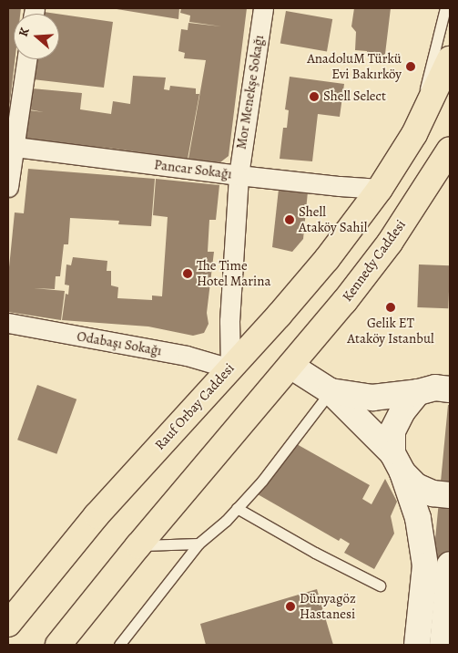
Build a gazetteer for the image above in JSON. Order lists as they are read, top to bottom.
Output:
{
  "streets": {
    "highway": ["Kennedy Caddesi", "Rauf Orbay Caddesi"],
    "street": ["Mor Menekşe Sokağı", "Pancar Sokağı", "Odabaşı Sokağı"]
  },
  "crossings": [
    ["Mor Menekşe Sokağı", "Pancar Sokağı"],
    ["Mor Menekşe Sokağı", "Odabaşı Sokağı"],
    ["Mor Menekşe Sokağı", "Rauf Orbay Caddesi"],
    ["Pancar Sokağı", "Rauf Orbay Caddesi"],
    ["Odabaşı Sokağı", "Rauf Orbay Caddesi"]
  ],
  "places": [
    "AnadoluM Türkü Evi Bakırköy",
    "Shell Select",
    "Shell Ataköy Sahil",
    "The Time Hotel Marina",
    "Gelik ET Ataköy Istanbul",
    "Dünyagöz Hastanesi"
  ],
  "north": "left"
}
